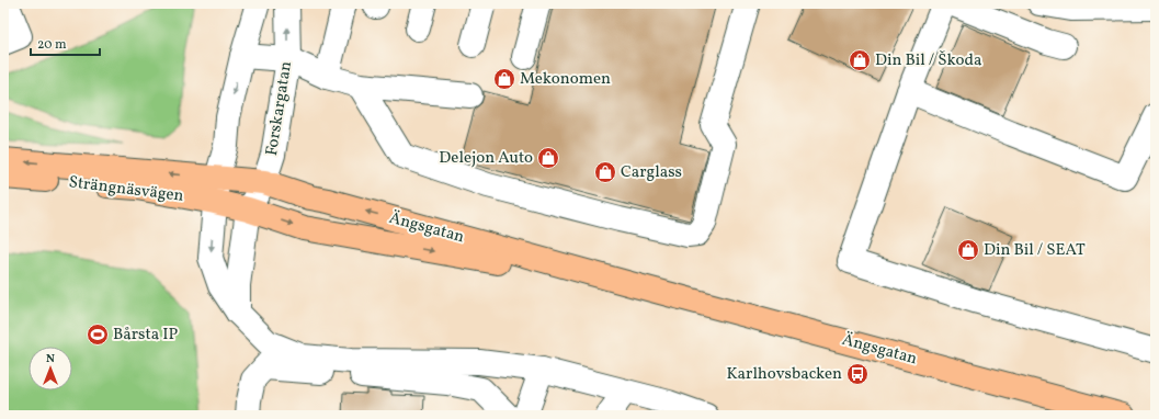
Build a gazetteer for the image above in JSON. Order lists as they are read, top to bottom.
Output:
{
  "streets": {
    "main road": ["Strängnäsvägen", "Ängsgatan"],
    "street": ["Forskargatan"]
  },
  "crossings": [
    ["Forskargatan", "Strängnäsvägen"],
    ["Forskargatan", "Ängsgatan"],
    ["Strängnäsvägen", "Ängsgatan"]
  ],
  "places": {
    "shop": [
      "Din Bil / Škoda",
      "Mekonomen",
      "Delejon Auto",
      "Carglass",
      "Din Bil / SEAT"
    ],
    "sports": ["Bårsta IP"],
    "bus stop": ["Karlhovsbacken"]
  },
  "scale_bar": "20 m",
  "north": "top"
}
